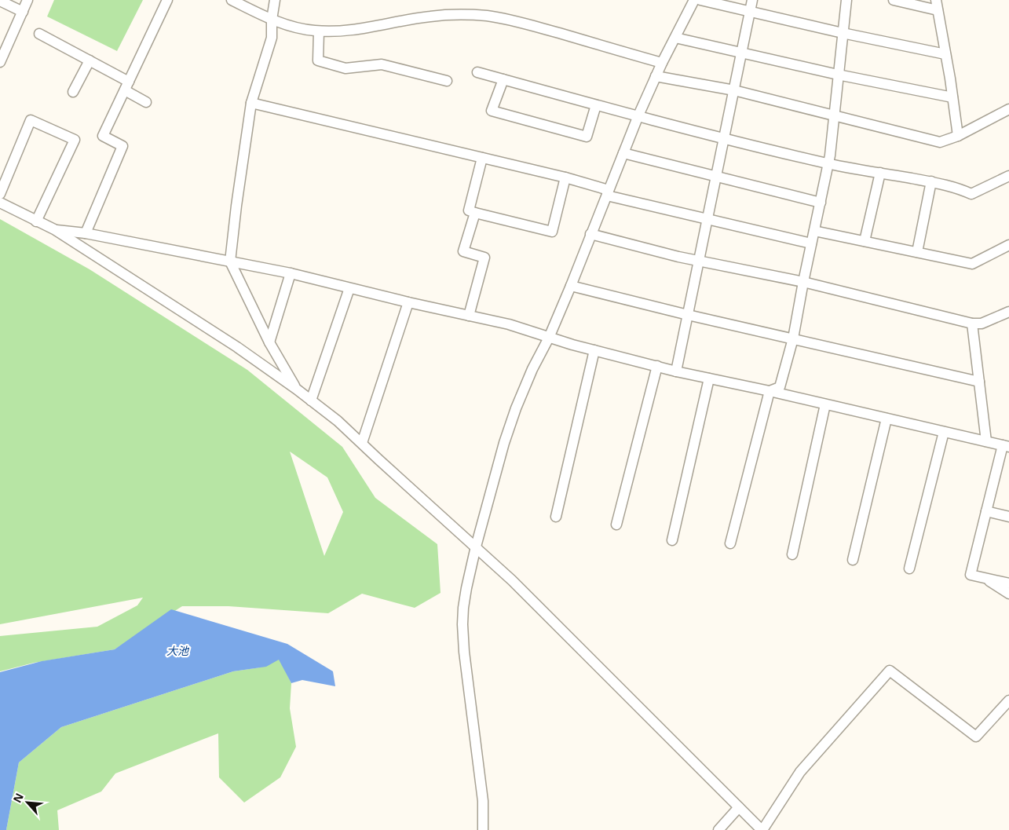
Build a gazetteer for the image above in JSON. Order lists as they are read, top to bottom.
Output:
{
  "water": ["大池"],
  "north": "top left"
}
